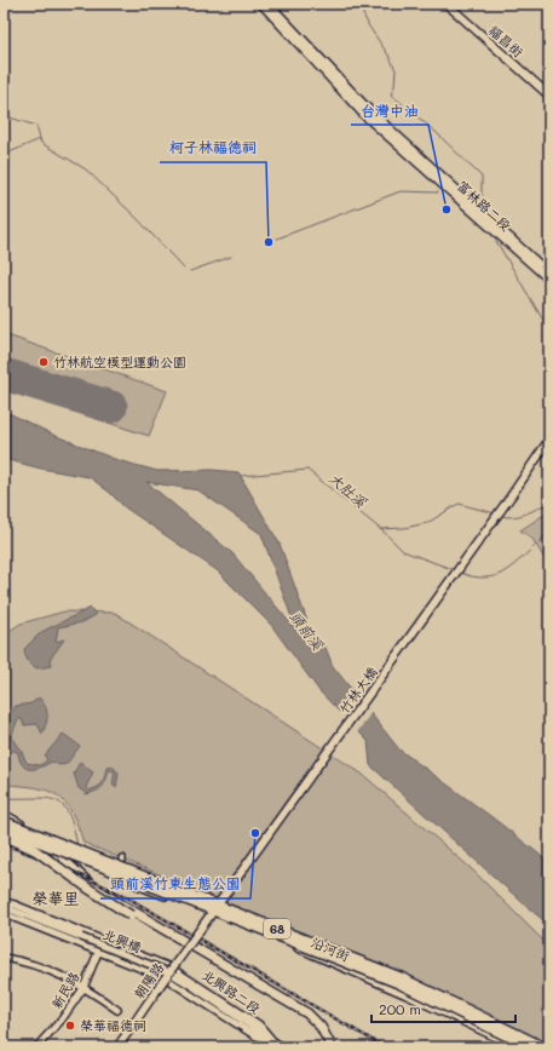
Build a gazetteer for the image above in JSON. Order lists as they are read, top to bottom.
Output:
{
  "streets": {
    "highway": ["68"],
    "main road": [
      "福昌街",
      "富林路二段",
      "竹林大橋",
      "朝陽路"
    ],
    "street": [
      "北興橋",
      "沿河街",
      "新民路",
      "北興路二段"
    ]
  },
  "crossings": [
    ["竹林大橋", "朝陽路"],
    ["北興橋", "朝陽路"],
    ["北興橋", "北興路二段"],
    ["朝陽路", "北興路二段"]
  ],
  "districts": ["榮華里"],
  "water": ["大肚溪", "頭前溪"],
  "places": [
    "台灣中油",
    "柯子林福德祠",
    "竹林航空模型運動公園",
    "頭前溪竹東生態公園",
    "榮華福德祠"
  ],
  "scale_bar": "200 m"
}
